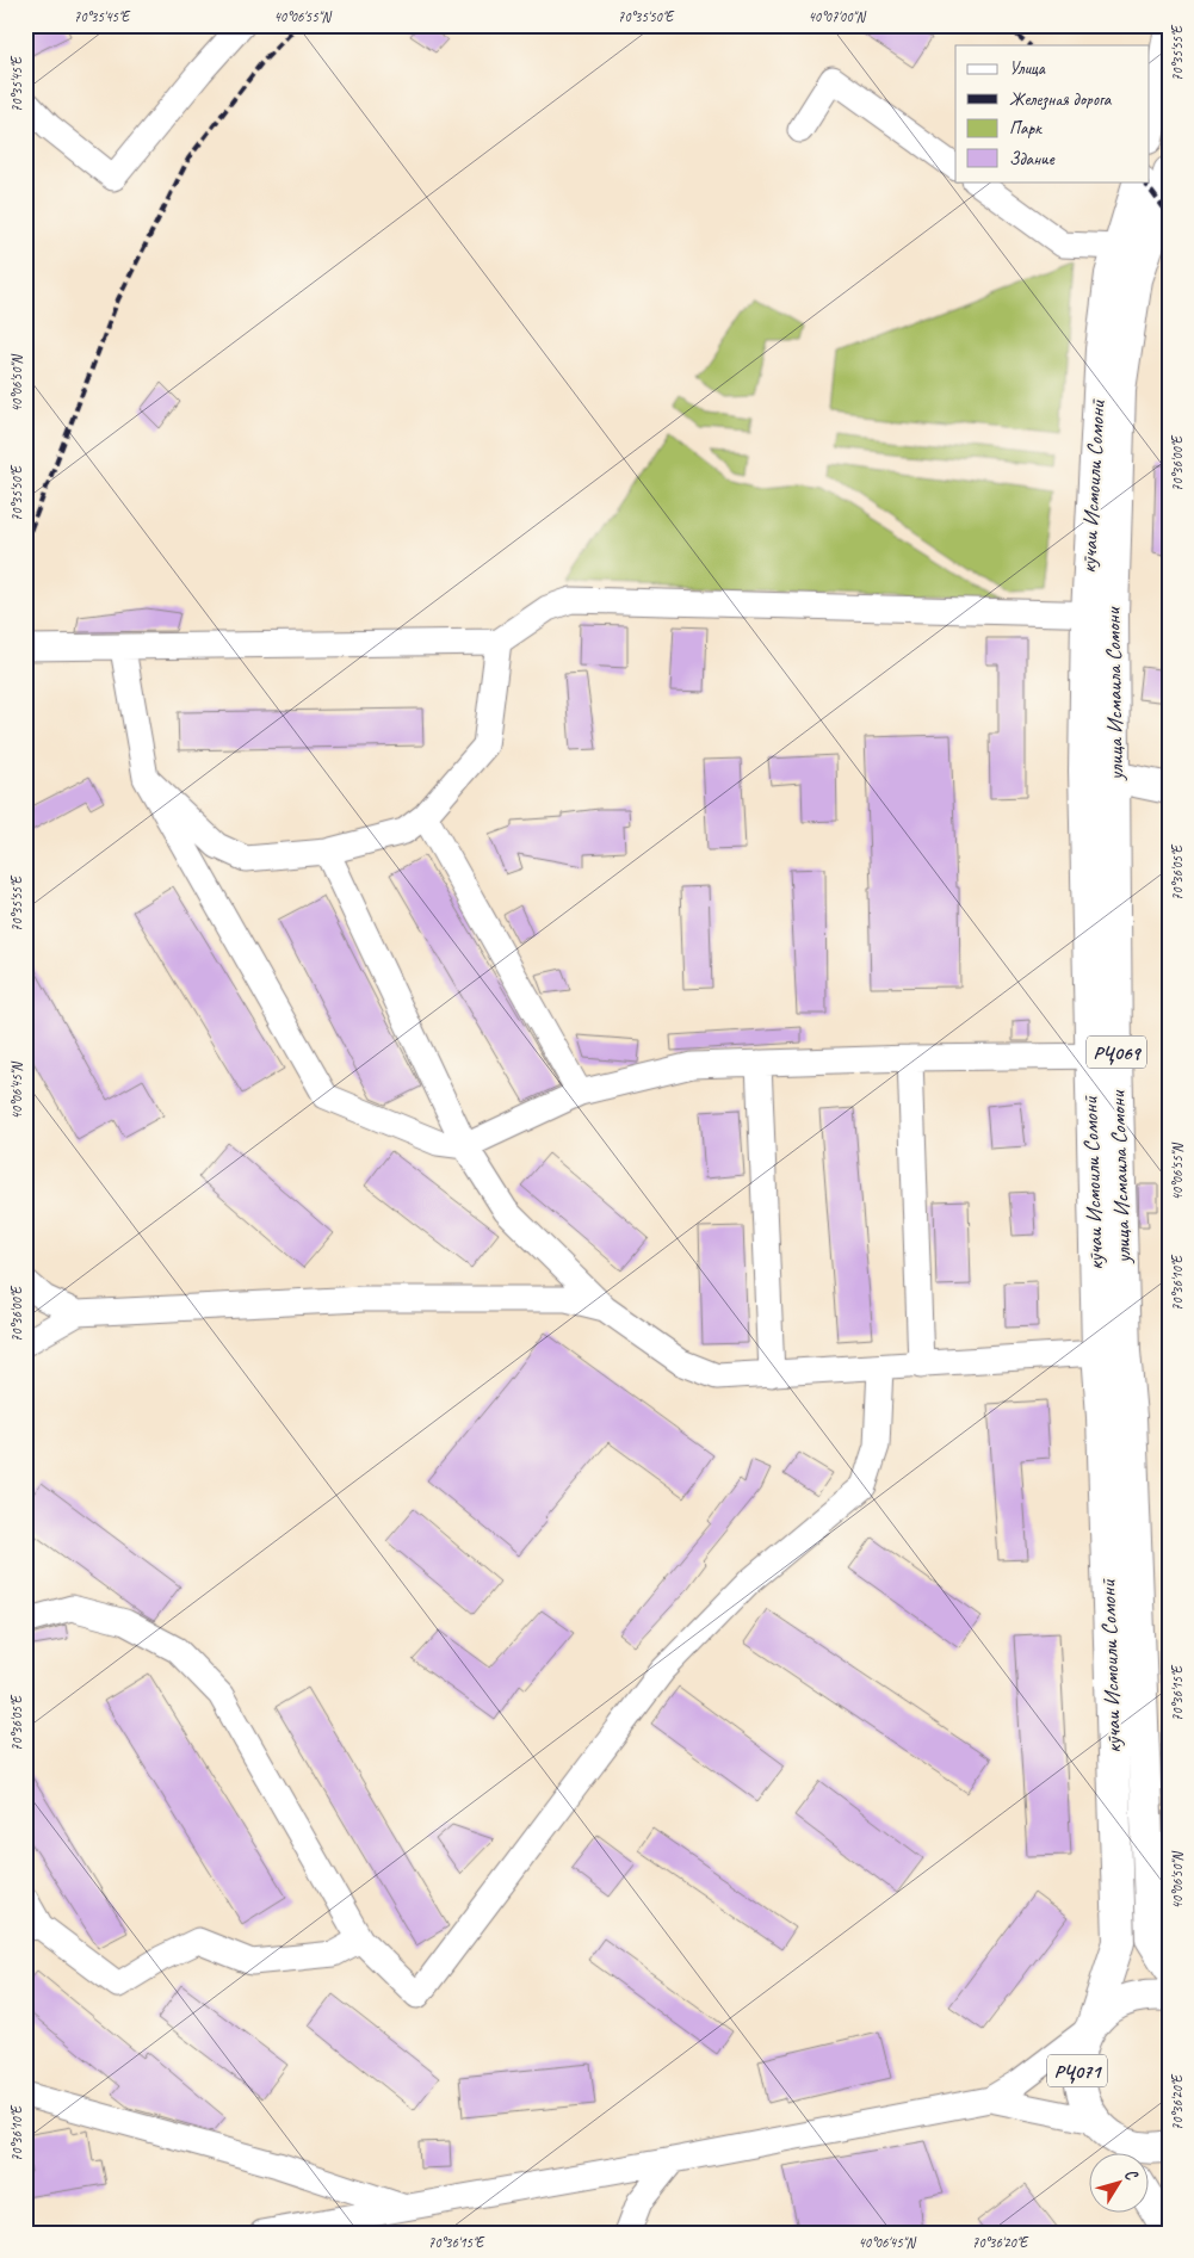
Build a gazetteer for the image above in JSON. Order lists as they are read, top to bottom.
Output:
{
  "streets": {
    "main road": [
      "кӯчаи Исмоили Сомонӣ",
      "улица Исмаила Сомони",
      "РҶ069",
      "РҶ071"
    ]
  },
  "crossings": [
    ["кӯчаи Исмоили Сомонӣ", "улица Исмаила Сомони"],
    ["кӯчаи Исмоили Сомонӣ", "РҶ069"],
    ["кӯчаи Исмоили Сомонӣ", "РҶ071"]
  ],
  "legend": [
    "Улица",
    "Железная дорога",
    "Парк",
    "Здание"
  ],
  "north": "top right",
  "coordinates": [
    "70°35'45\"E",
    "40°06'55\"N",
    "70°35'50\"E",
    "40°07'00\"N",
    "70°35'55\"E",
    "40°06'50\"N",
    "70°36'00\"E",
    "70°36'05\"E",
    "40°06'45\"N",
    "70°36'10\"E",
    "70°36'15\"E",
    "70°36'20\"E"
  ]
}
